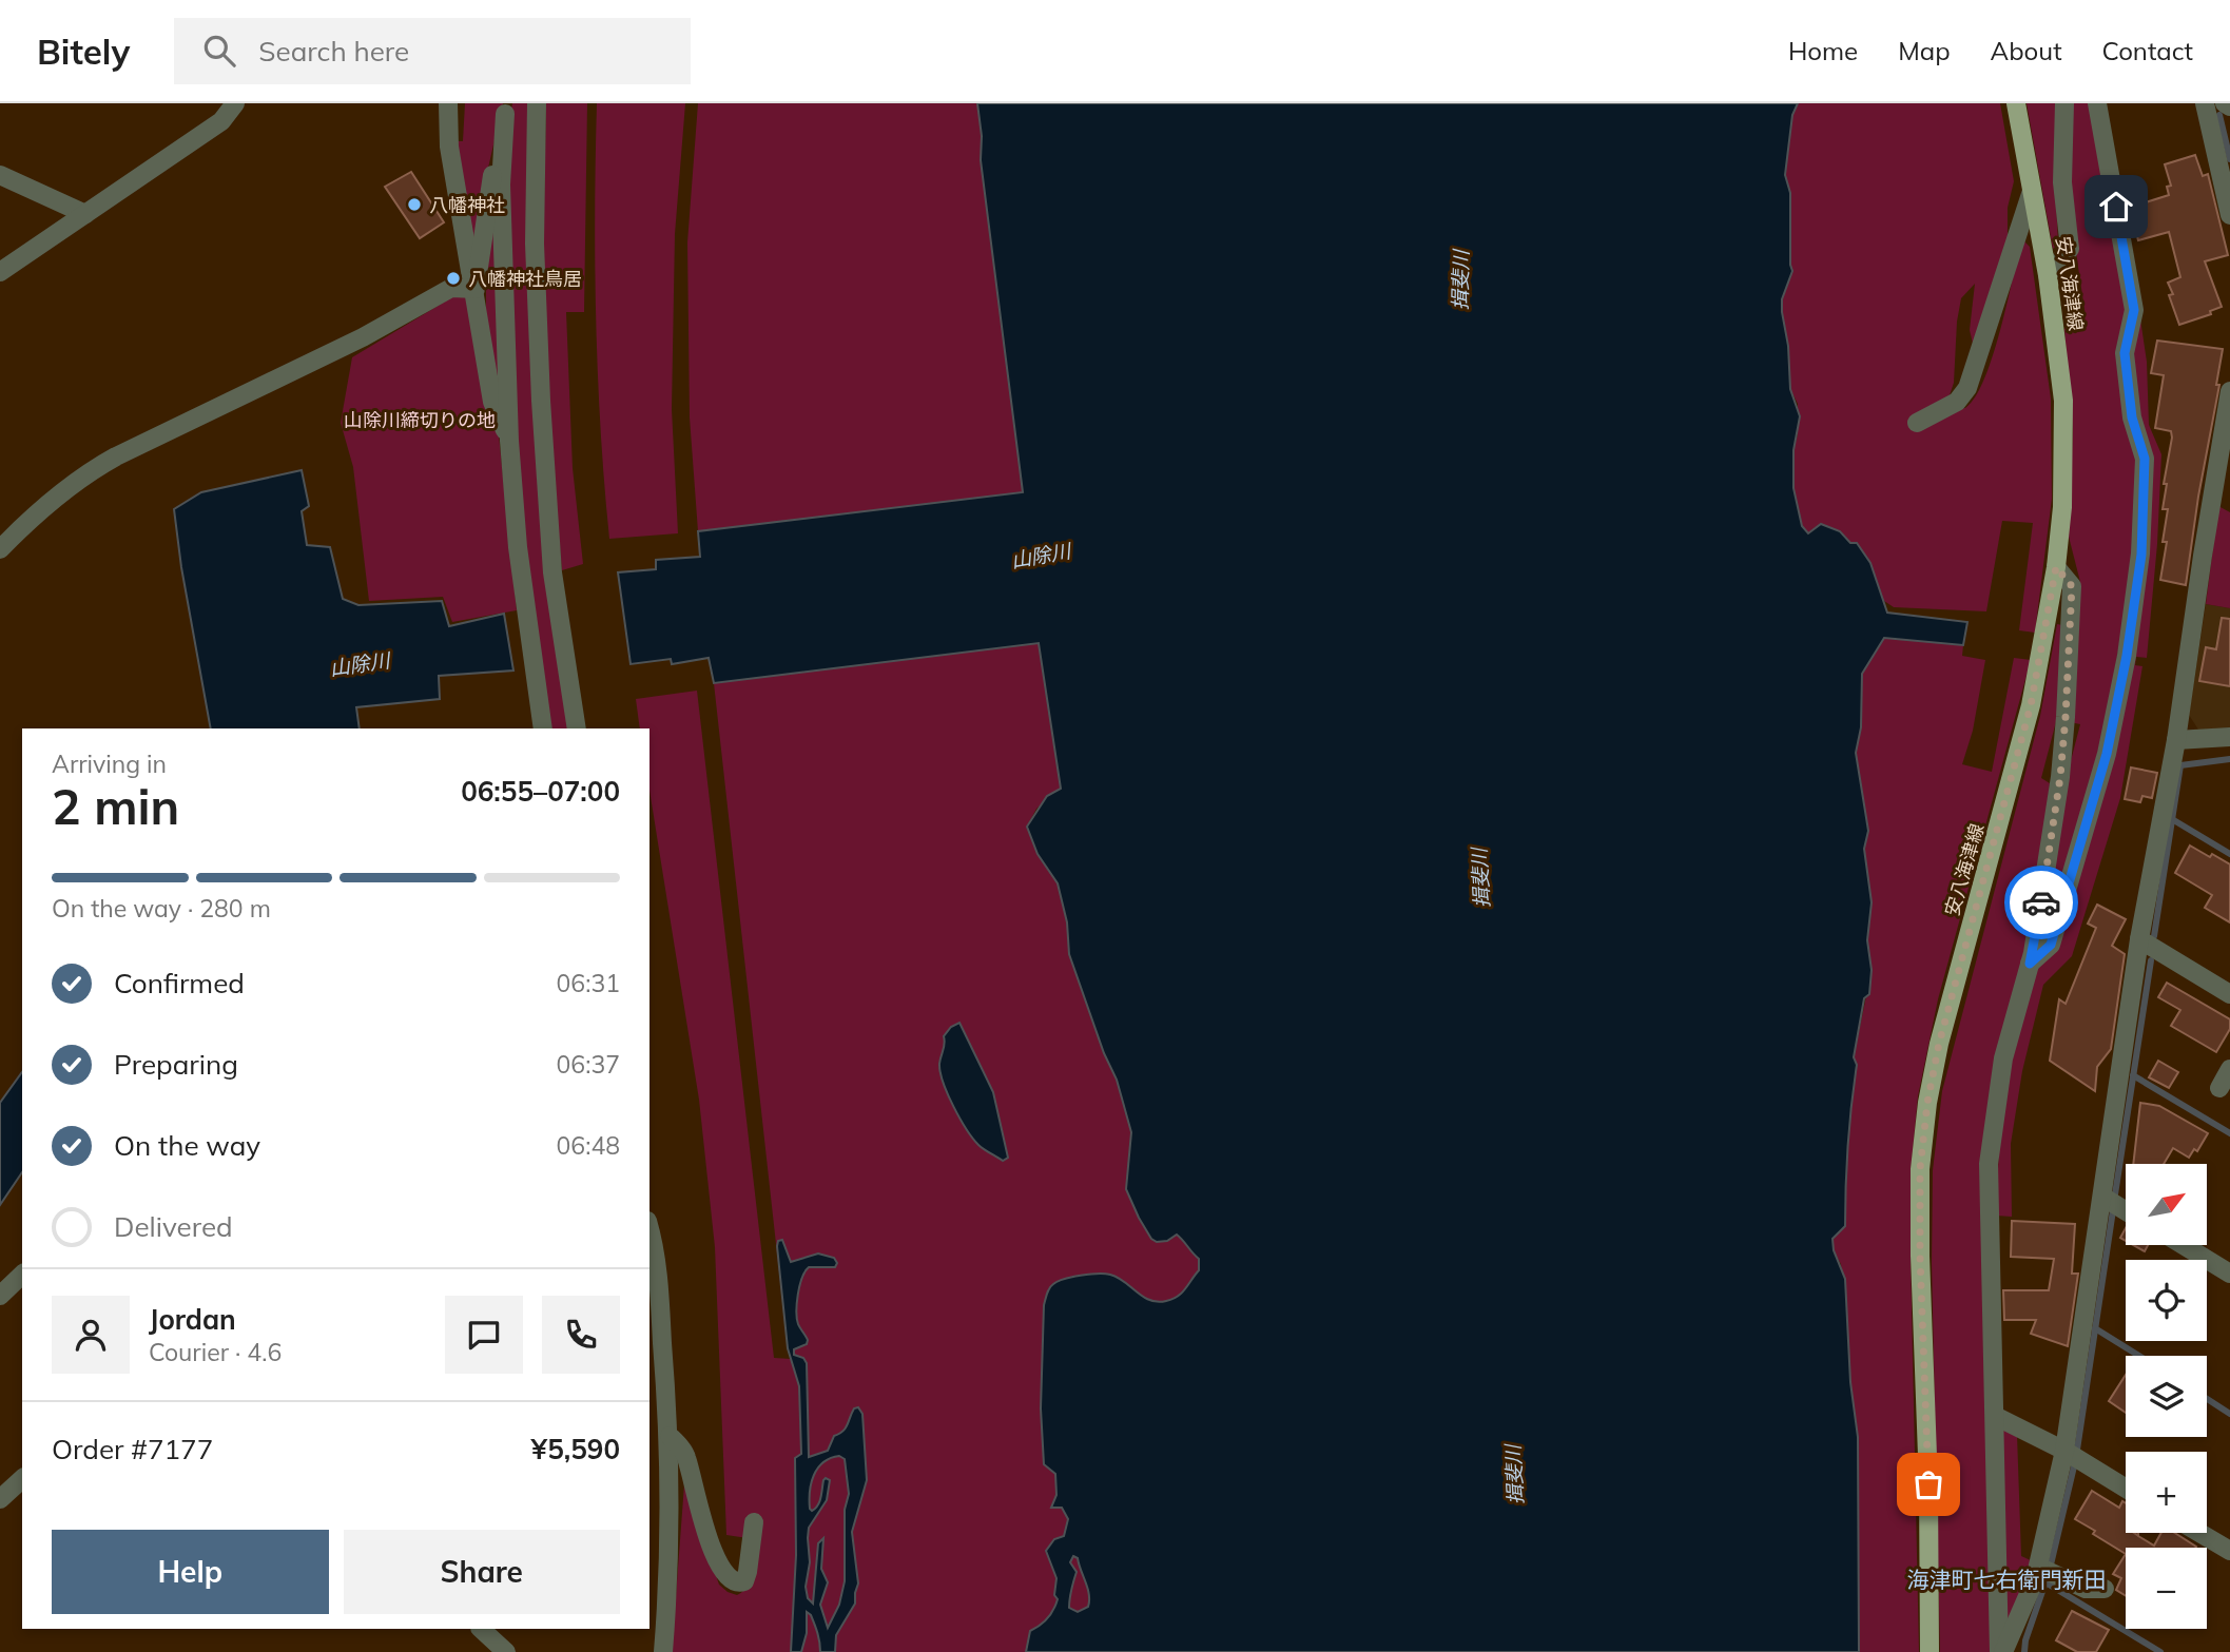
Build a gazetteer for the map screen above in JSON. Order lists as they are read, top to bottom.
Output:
{
  "streets": {
    "main road": ["安八海津線"]
  },
  "districts": ["海津町七右衛門新田"],
  "water": ["揖斐川", "山除川"],
  "parks": ["山除川締切りの地"],
  "places": ["八幡神社", "八幡神社鳥居"],
  "north": "top right",
  "page": {
    "header": "Bitely",
    "search": "Search here",
    "nav": [
      "Home",
      "Map",
      "About",
      "Contact"
    ],
    "heading": ["2 min", "Arriving in", "06:55–07:00"],
    "panel": [
      "Jordan",
      "Courier · 4.6",
      "Order #7177",
      "¥5,590"
    ],
    "bar": "On the way · 280 m",
    "list": [
      ["Confirmed", "06:31"],
      ["Preparing", "06:37"],
      ["On the way", "06:48"],
      "Delivered"
    ],
    "map_buttons": ["+", "−"],
    "buttons": ["Help", "Share"]
  }
}
